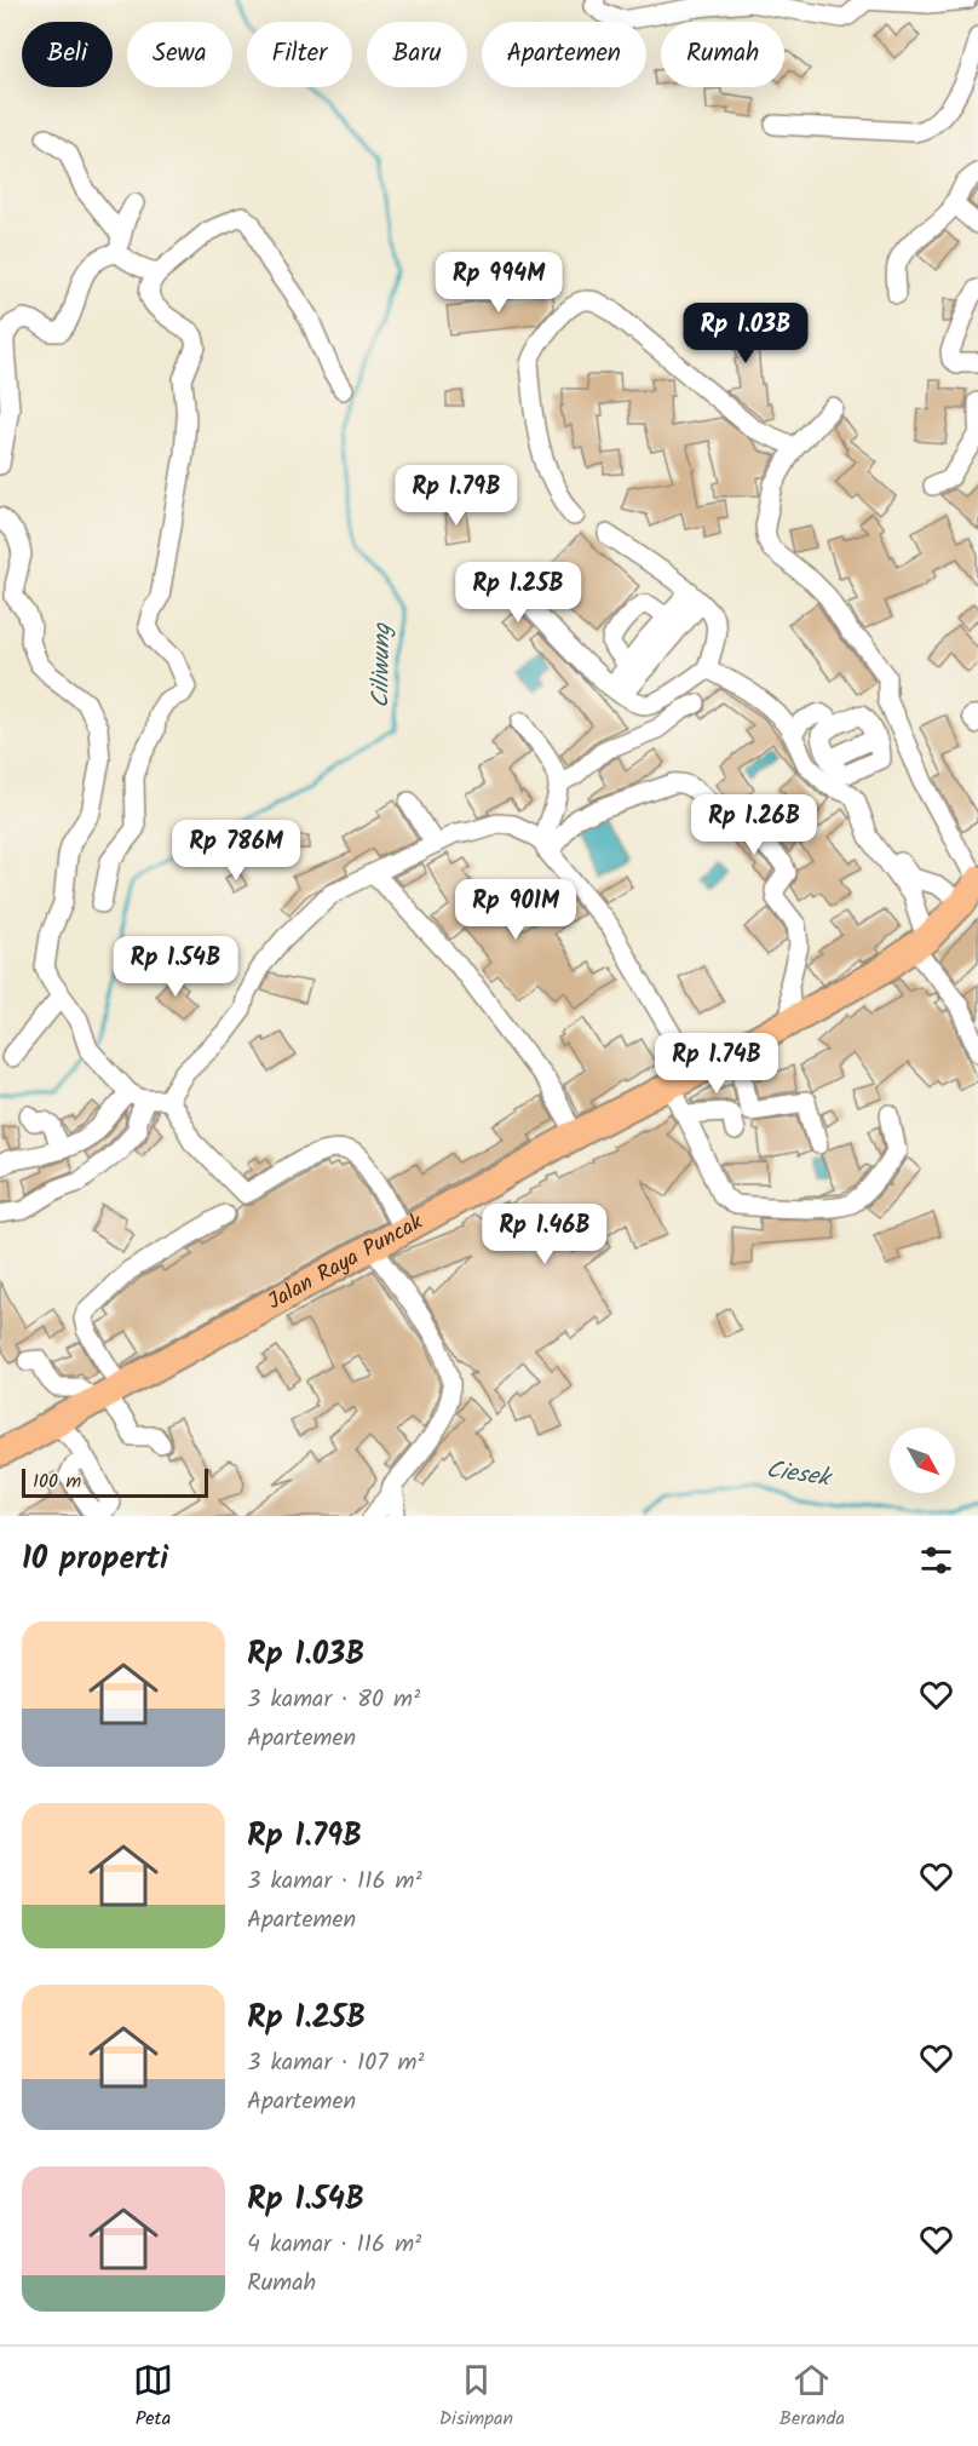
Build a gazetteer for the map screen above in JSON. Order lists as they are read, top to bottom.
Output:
{
  "streets": {
    "highway": ["Jalan Raya Puncak"]
  },
  "water": ["Ciliwung", "Ciesek"],
  "scale_bar": "100 m",
  "north": "bottom right",
  "page": {
    "chip": [
      "Beli",
      "Sewa",
      "Filter",
      "Baru",
      "Apartemen",
      "Rumah"
    ],
    "price": [
      "Rp 994M",
      "Rp 1.03B",
      "Rp 1.79B",
      "Rp 1.25B",
      "Rp 1.26B",
      "Rp 786M",
      "Rp 901M",
      "Rp 1.54B",
      "Rp 1.74B",
      "Rp 1.46B"
    ],
    "scale": "100 m",
    "heading": "10 properti",
    "list": [
      {
        "name": "Rp 1.03B",
        "note": "3 kamar · 80 m² · Apartemen"
      },
      {
        "name": "Rp 1.79B",
        "note": "3 kamar · 116 m² · Apartemen"
      },
      {
        "name": "Rp 1.25B",
        "note": "3 kamar · 107 m² · Apartemen"
      },
      {
        "name": "Rp 1.54B",
        "note": "4 kamar · 116 m² · Rumah"
      }
    ],
    "tabs": ["Peta", "Disimpan", "Beranda"]
  }
}
